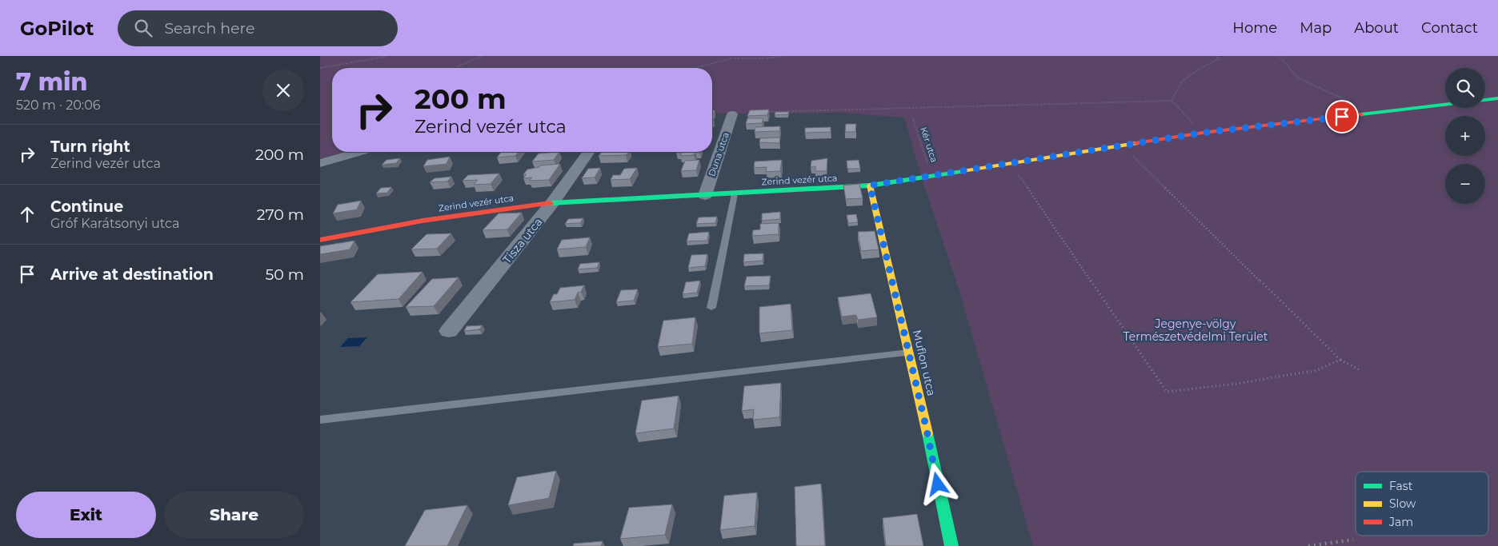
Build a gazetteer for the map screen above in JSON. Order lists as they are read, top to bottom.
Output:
{
  "streets": {
    "street": [
      "Duna utca",
      "Zerind vezér utca",
      "Tisza utca",
      "Muflon utca"
    ],
    "path": ["Kér utca"]
  },
  "crossings": [
    ["Kér utca", "Zerind vezér utca"],
    ["Duna utca", "Zerind vezér utca"],
    ["Zerind vezér utca", "Tisza utca"],
    ["Zerind vezér utca", "Muflon utca"]
  ],
  "parks": ["Jegenye-völgy Természetvédelmi Terület"],
  "legend": ["Fast", "Slow", "Jam"],
  "page": {
    "header": "GoPilot",
    "search": "Search here",
    "nav": [
      "Home",
      "Map",
      "About",
      "Contact"
    ],
    "heading": ["7 min", "520 m · 20:06"],
    "map_buttons": ["+", "−"],
    "turn": ["200 m", "Zerind vezér utca"],
    "list": [
      {
        "name": "Turn right",
        "note": "Zerind vezér utca",
        "value": "200 m"
      },
      {
        "name": "Continue",
        "note": "Gróf Karátsonyi utca",
        "value": "270 m"
      },
      {
        "name": "Arrive at destination",
        "value": "50 m"
      }
    ],
    "buttons": ["Exit", "Share"]
  }
}
